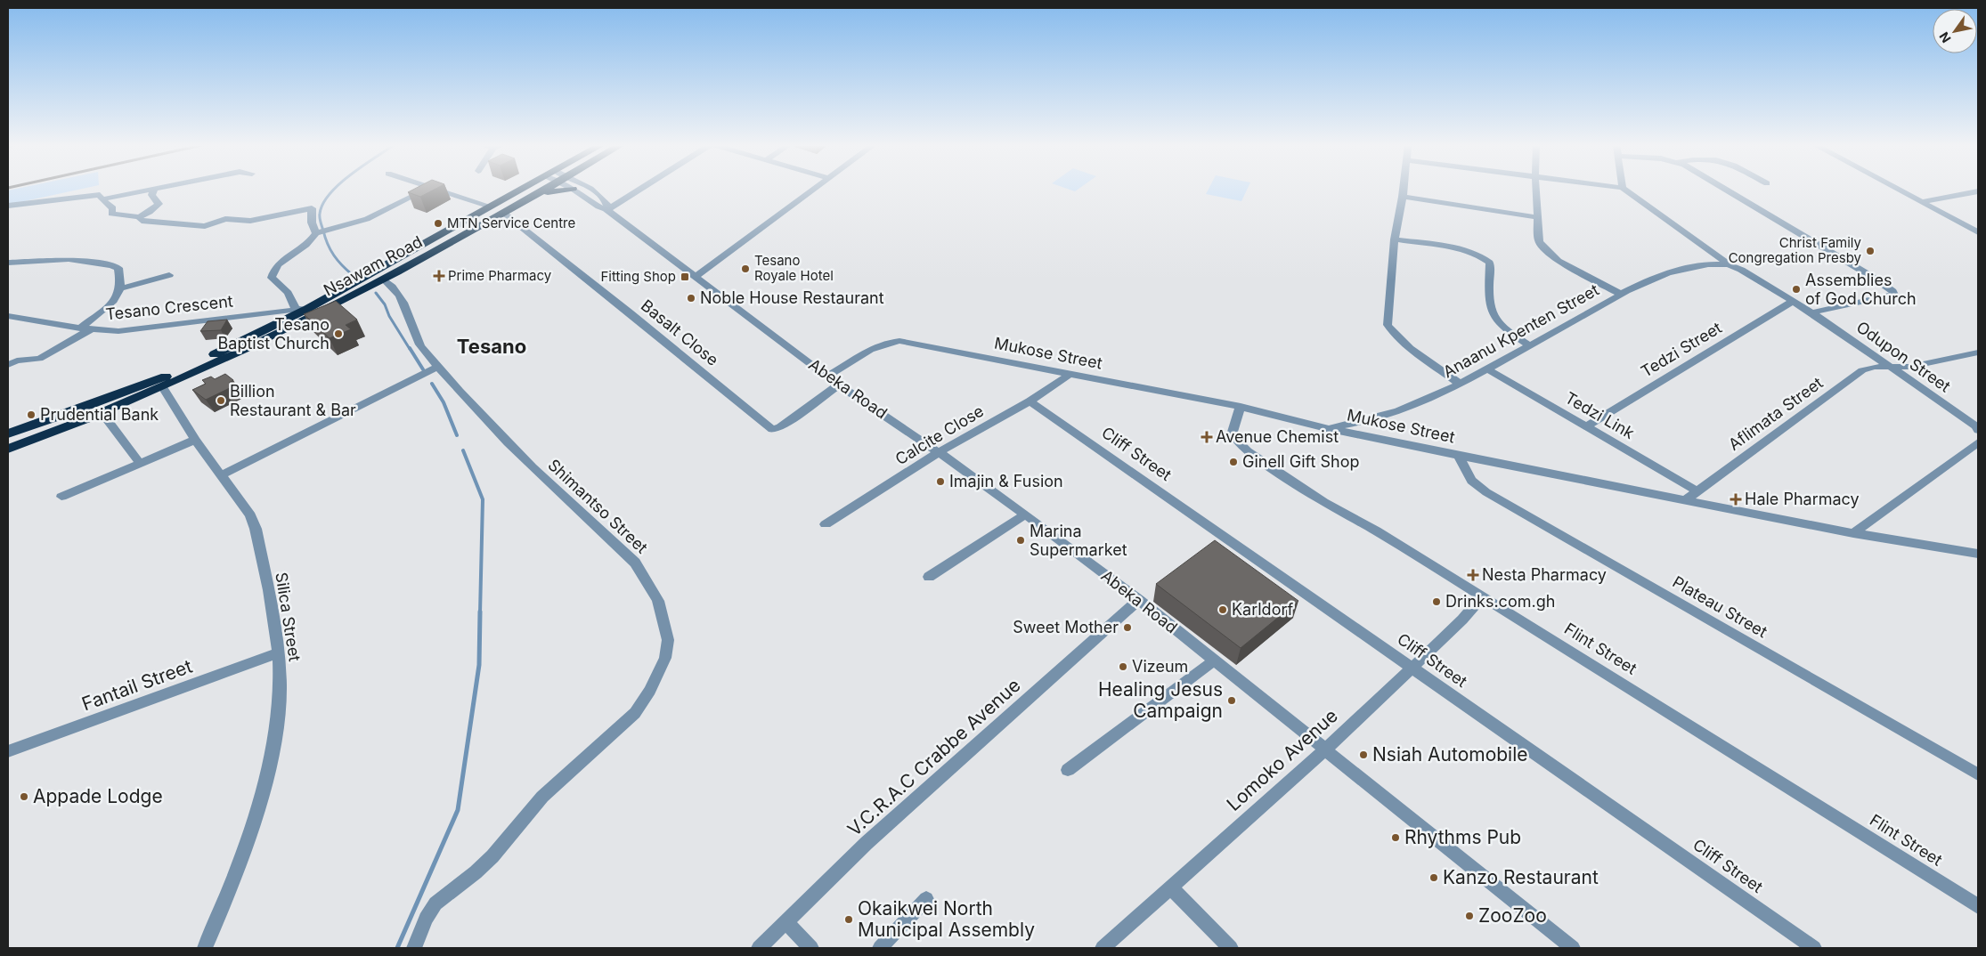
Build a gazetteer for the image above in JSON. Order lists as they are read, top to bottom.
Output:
{
  "streets": {
    "highway": ["Nsawam Road"],
    "street": [
      "Tesano Crescent",
      "Anaanu Kpenten Street",
      "Basalt Close",
      "Tedzi Street",
      "Mukose Street",
      "Odupon Street",
      "Abeka Road",
      "Aflimata Street",
      "Tedzi Link",
      "Calcite Close",
      "Cliff Street",
      "Shimantso Street",
      "Plateau Street",
      "Silica Street",
      "Flint Street",
      "Fantail Street",
      "V.C.R.A.C Crabbe Avenue",
      "Lomoko Avenue"
    ]
  },
  "crossings": [
    ["Nsawam Road", "Tesano Crescent"],
    ["Nsawam Road", "Basalt Close"],
    ["Nsawam Road", "Shimantso Street"],
    ["Nsawam Road", "Silica Street"],
    ["Anaanu Kpenten Street", "Mukose Street"],
    ["Anaanu Kpenten Street", "Odupon Street"],
    ["Anaanu Kpenten Street", "Tedzi Link"],
    ["Basalt Close", "Abeka Road"],
    ["Tedzi Street", "Odupon Street"],
    ["Tedzi Street", "Tedzi Link"],
    ["Mukose Street", "Abeka Road"],
    ["Mukose Street", "Aflimata Street"],
    ["Mukose Street", "Calcite Close"],
    ["Mukose Street", "Plateau Street"],
    ["Mukose Street", "Flint Street"],
    ["Odupon Street", "Aflimata Street"],
    ["Abeka Road", "Calcite Close"],
    ["Abeka Road", "V.C.R.A.C Crabbe Avenue"],
    ["Abeka Road", "Lomoko Avenue"],
    ["Aflimata Street", "Tedzi Link"],
    ["Calcite Close", "Cliff Street"],
    ["Cliff Street", "Lomoko Avenue"],
    ["Silica Street", "Fantail Street"],
    ["Flint Street", "Lomoko Avenue"]
  ],
  "districts": ["Tesano"],
  "places": {
    "other": [
      "MTN Service Centre",
      "Christ Family Congregation Presby",
      "Tesano Royale Hotel",
      "Assemblies of God Church",
      "Noble House Restaurant",
      "Tesano Baptist Church",
      "Billion Restaurant & Bar",
      "Prudential Bank",
      "Ginell Gift Shop",
      "Imajin & Fusion",
      "Marina Supermarket",
      "Drinks.com.gh",
      "Karldorf",
      "Sweet Mother",
      "Vizeum",
      "Healing Jesus Campaign",
      "Nsiah Automobile",
      "Appade Lodge",
      "Rhythms Pub",
      "Kanzo Restaurant",
      "ZooZoo",
      "Okaikwei North Municipal Assembly"
    ],
    "health": [
      "Prime Pharmacy",
      "Avenue Chemist",
      "Hale Pharmacy",
      "Nesta Pharmacy"
    ],
    "transit": ["Fitting Shop"]
  },
  "north": "bottom left"
}
